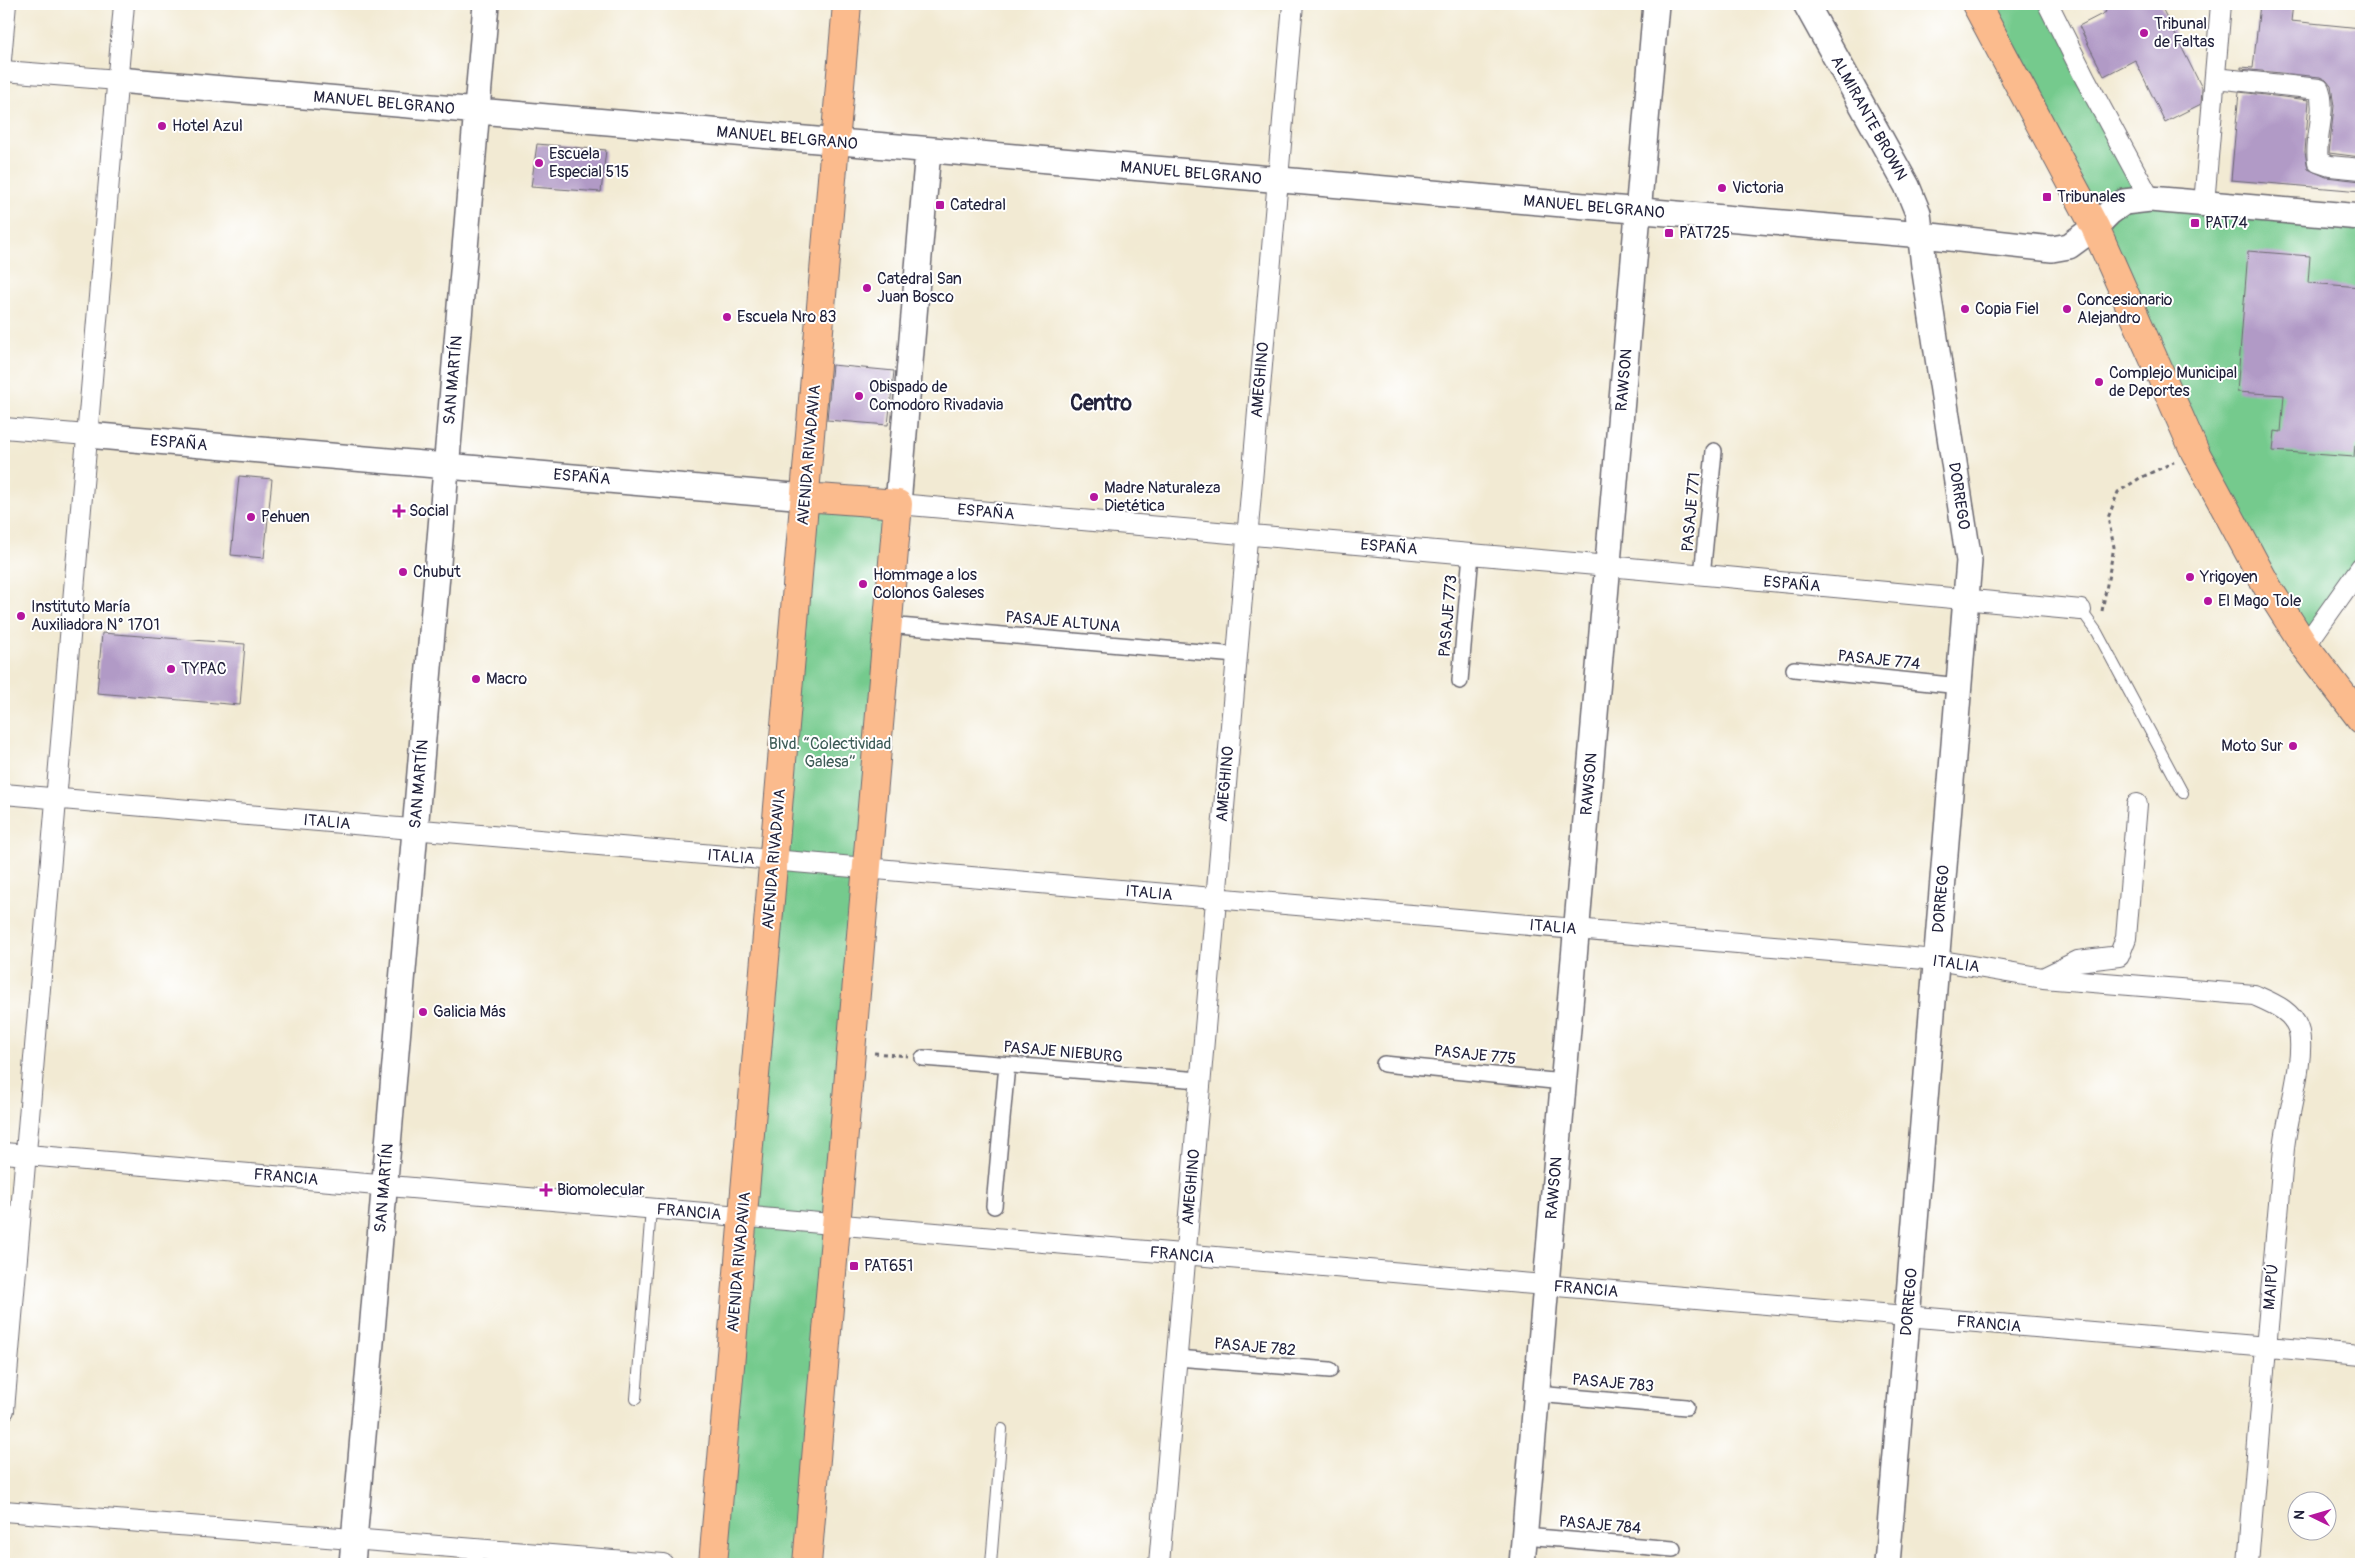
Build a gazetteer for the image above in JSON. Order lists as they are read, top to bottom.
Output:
{
  "streets": {
    "main road": ["ESPAÑA", "AVENIDA RIVADAVIA"],
    "street": [
      "MANUEL BELGRANO",
      "ALMIRANTE BROWN",
      "SAN MARTÍN",
      "AMEGHINO",
      "RAWSON",
      "DORREGO",
      "PASAJE 771",
      "PASAJE 773",
      "PASAJE ALTUNA",
      "PASAJE 774",
      "ITALIA",
      "PASAJE NIEBURG",
      "PASAJE 775",
      "FRANCIA",
      "MAIPÚ",
      "PASAJE 782",
      "PASAJE 783",
      "PASAJE 784"
    ]
  },
  "crossings": [
    ["MANUEL BELGRANO", "ALMIRANTE BROWN"],
    ["MANUEL BELGRANO", "SAN MARTÍN"],
    ["MANUEL BELGRANO", "AMEGHINO"],
    ["MANUEL BELGRANO", "RAWSON"],
    ["MANUEL BELGRANO", "AVENIDA RIVADAVIA"],
    ["MANUEL BELGRANO", "DORREGO"],
    ["ALMIRANTE BROWN", "DORREGO"],
    ["SAN MARTÍN", "ESPAÑA"],
    ["SAN MARTÍN", "ITALIA"],
    ["SAN MARTÍN", "FRANCIA"],
    ["AMEGHINO", "ESPAÑA"],
    ["AMEGHINO", "PASAJE ALTUNA"],
    ["AMEGHINO", "ITALIA"],
    ["AMEGHINO", "PASAJE NIEBURG"],
    ["AMEGHINO", "FRANCIA"],
    ["AMEGHINO", "PASAJE 782"],
    ["RAWSON", "ESPAÑA"],
    ["RAWSON", "ITALIA"],
    ["RAWSON", "PASAJE 775"],
    ["RAWSON", "FRANCIA"],
    ["RAWSON", "PASAJE 783"],
    ["RAWSON", "PASAJE 784"],
    ["ESPAÑA", "AVENIDA RIVADAVIA"],
    ["ESPAÑA", "DORREGO"],
    ["ESPAÑA", "PASAJE 771"],
    ["ESPAÑA", "PASAJE 773"],
    ["AVENIDA RIVADAVIA", "ITALIA"],
    ["AVENIDA RIVADAVIA", "FRANCIA"],
    ["DORREGO", "PASAJE 774"],
    ["DORREGO", "ITALIA"],
    ["DORREGO", "FRANCIA"],
    ["ITALIA", "MAIPÚ"],
    ["FRANCIA", "MAIPÚ"]
  ],
  "districts": ["Centro"],
  "parks": ["Blvd. “Colectividad Galesa”"],
  "places": {
    "other": [
      "Tribunal de Faltas",
      "Hotel Azul",
      "Escuela Especial 515",
      "Victoria",
      "Catedral San Juan Bosco",
      "Copia Fiel",
      "Concesionario Alejandro",
      "Escuela Nro 83",
      "Complejo Municipal de Deportes",
      "Obispado de Comodoro Rivadavia",
      "Madre Naturaleza Dietética",
      "Pehuen",
      "Chubut",
      "Yrigoyen",
      "Hommage a los Colonos Galeses",
      "El Mago Tole",
      "Instituto María Auxiliadora N° 1701",
      "TYPAC",
      "Macro",
      "Moto Sur",
      "Galicia Más"
    ],
    "transit": [
      "Tribunales",
      "Catedral",
      "PAT74",
      "PAT725",
      "PAT651"
    ],
    "health": ["Social", "Biomolecular"]
  },
  "north": "left"
}
